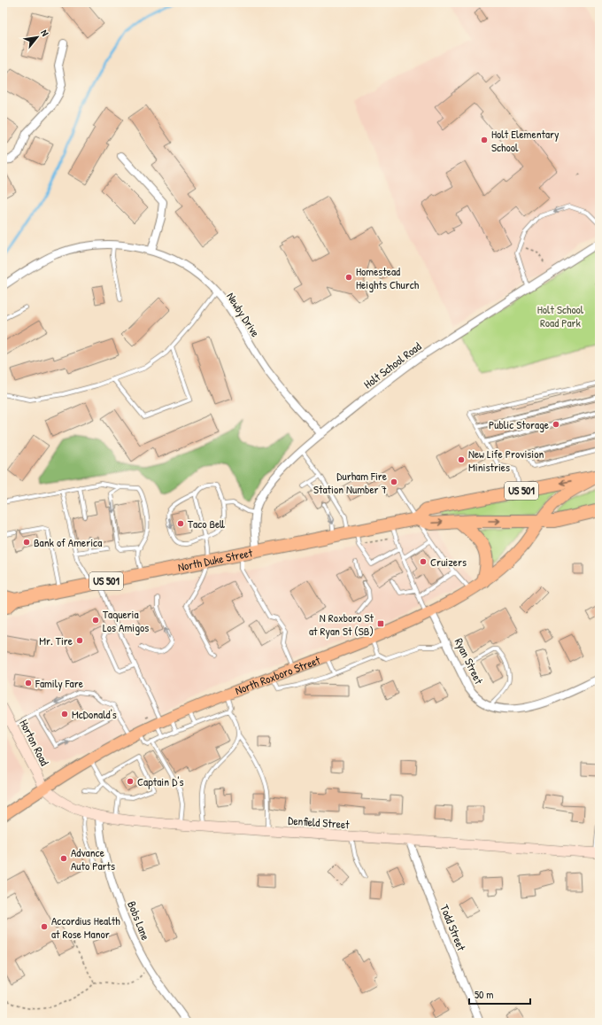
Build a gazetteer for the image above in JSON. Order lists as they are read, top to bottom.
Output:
{
  "streets": {
    "highway": ["US 501", "North Duke Street"],
    "main road": ["North Roxboro Street"],
    "street": [
      "Newby Drive",
      "Holt School Road",
      "Ryan Street",
      "Horton Road",
      "Denfield Street",
      "Bobs Lane",
      "Todd Street"
    ]
  },
  "crossings": [
    ["Newby Drive", "Holt School Road"],
    ["Holt School Road", "North Duke Street"],
    ["US 501", "North Duke Street"],
    ["US 501", "North Roxboro Street"],
    ["North Duke Street", "North Roxboro Street"],
    ["Ryan Street", "North Roxboro Street"],
    ["North Roxboro Street", "Horton Road"],
    ["North Roxboro Street", "Denfield Street"],
    ["Horton Road", "Denfield Street"],
    ["Denfield Street", "Bobs Lane"],
    ["Denfield Street", "Todd Street"]
  ],
  "parks": ["Holt School Road Park"],
  "places": {
    "other": [
      "Holt Elementary School",
      "Homestead Heights Church",
      "Public Storage",
      "New Life Provision Ministries",
      "Durham Fire Station Number 7",
      "Taco Bell",
      "Bank of America",
      "Cruizers",
      "Taqueria Los Amigos",
      "Mr. Tire",
      "Family Fare",
      "McDonald's",
      "Captain D's",
      "Advance Auto Parts",
      "Accordius Health at Rose Manor"
    ],
    "transit": ["N Roxboro St at Ryan St (SB)"]
  },
  "scale_bar": "50 m",
  "north": "top right"
}
